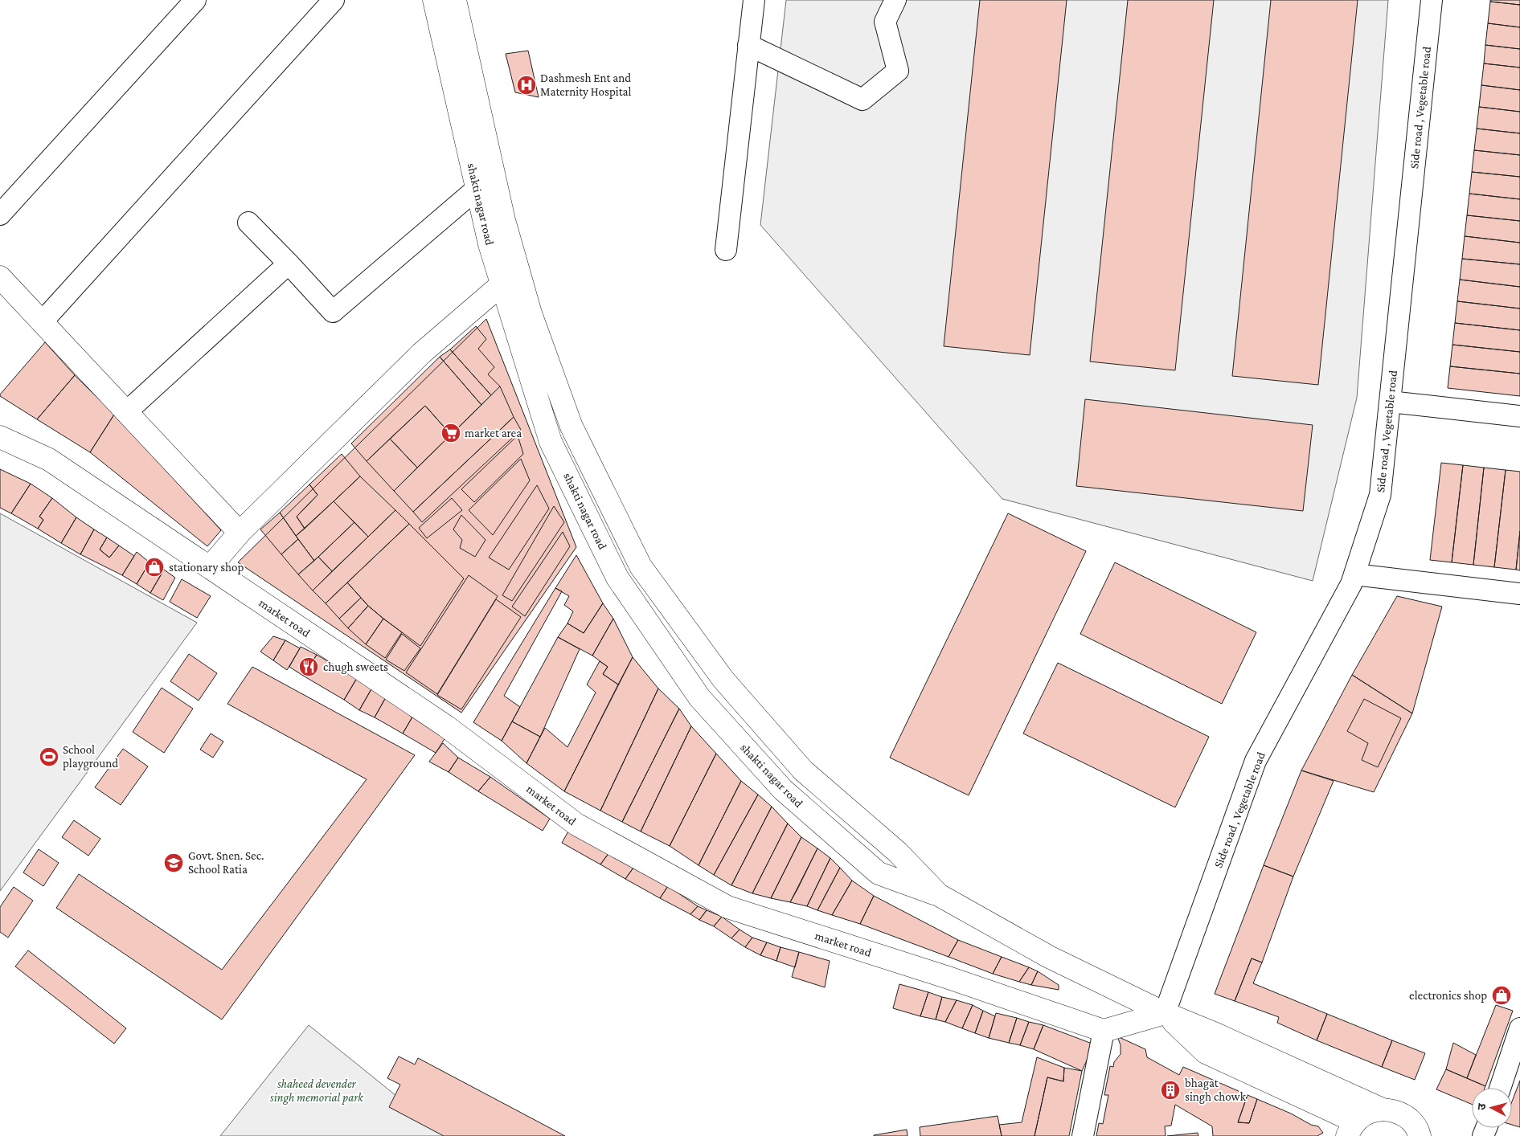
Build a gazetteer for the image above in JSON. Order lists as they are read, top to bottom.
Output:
{
  "streets": {
    "main road": ["shakti nagar road", "market road"],
    "street": ["Side road , Vegetable road"]
  },
  "parks": ["shaheed devender singh memorial park"],
  "places": {
    "hospital": ["Dashmesh Ent and Maternity Hospital"],
    "supermarket": ["market area"],
    "shop": ["stationary shop", "electronics shop"],
    "restaurant": ["chugh sweets"],
    "sports": ["School playground"],
    "school or university": ["Govt. Snen. Sec. School Ratia"],
    "building": ["bhagat singh chowk"]
  },
  "north": "left"
}
